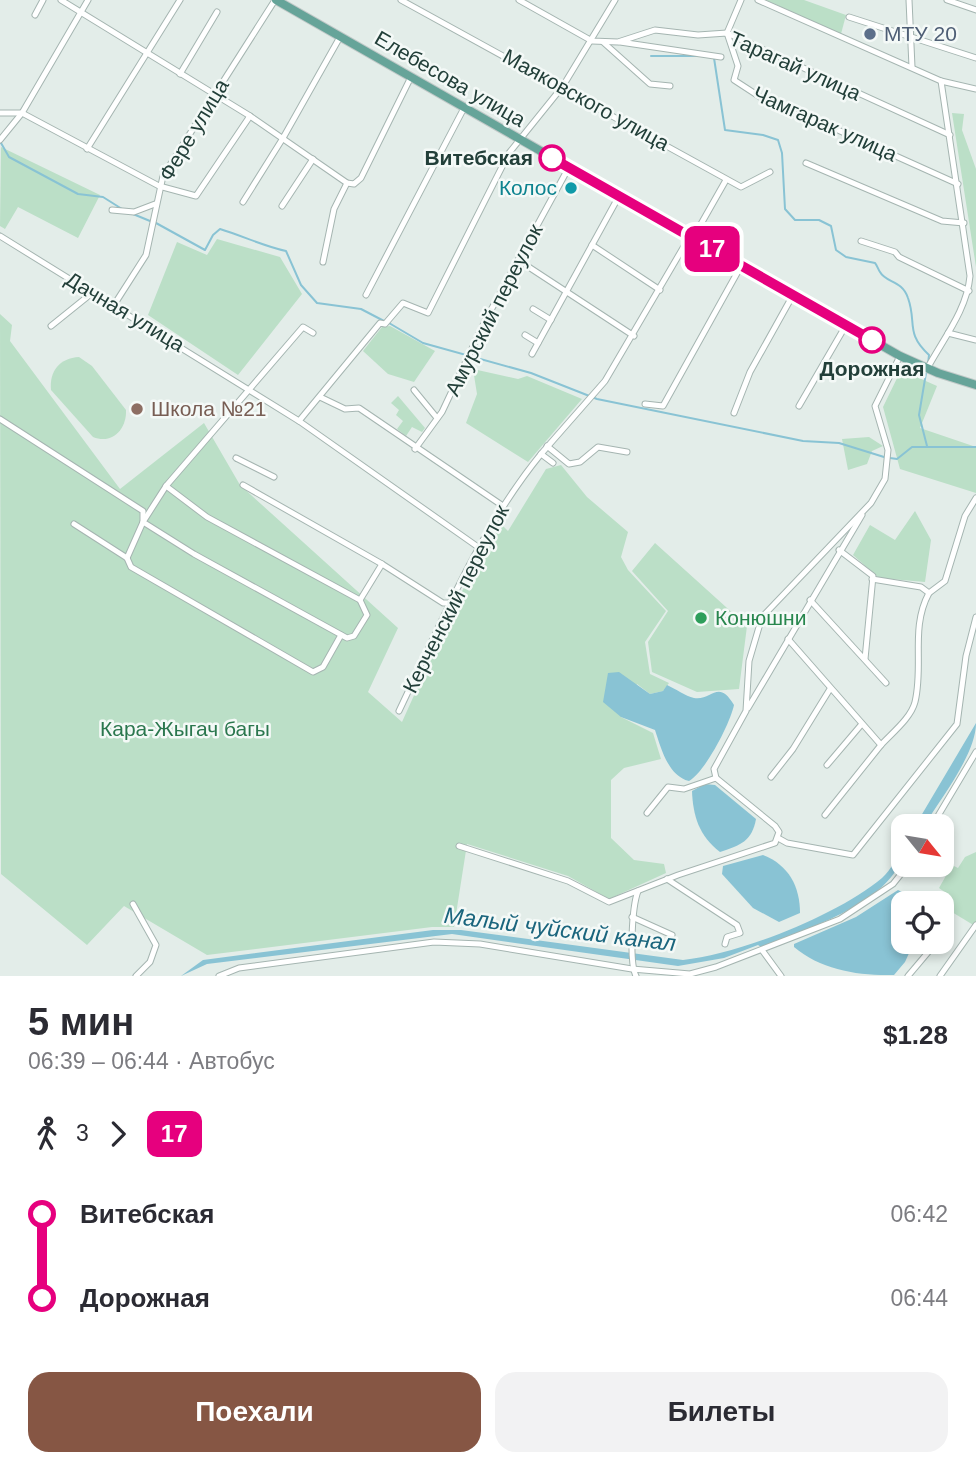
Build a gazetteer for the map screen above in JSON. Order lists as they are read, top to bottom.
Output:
{
  "streets": {
    "main road": ["Елебесова улица"],
    "street": [
      "Тарагай улица",
      "Маяковского улица",
      "Чамгарак улица",
      "Фере улица",
      "Амурский переулок",
      "Дачная улица",
      "Керченский переулок"
    ]
  },
  "crossings": [
    ["Тарагай улица", "Чамгарак улица"],
    ["Елебесова улица", "Фере улица"],
    ["Елебесова улица", "Амурский переулок"],
    ["Елебесова улица", "Керченский переулок"],
    ["Маяковского улица", "Керченский переулок"],
    ["Фере улица", "Дачная улица"],
    ["Дачная улица", "Керченский переулок"]
  ],
  "water": ["Малый чуйский канал"],
  "parks": ["Кара-Жыгач багы"],
  "places": [
    "МТУ 20",
    "Витебская",
    "Колос",
    "Дорожная",
    "Школа №21",
    "Конюшни"
  ],
  "lines": ["bus line 17"],
  "north": "bottom right",
  "page": {
    "on_map": "17",
    "heading": ["5 мин", "06:39 – 06:44 · Автобус", "$1.28"],
    "legs": ["3", "17"],
    "list": [
      {
        "name": "Витебская",
        "value": "06:42"
      },
      {
        "name": "Дорожная",
        "value": "06:44"
      }
    ],
    "buttons": ["Поехали", "Билеты"]
  }
}
